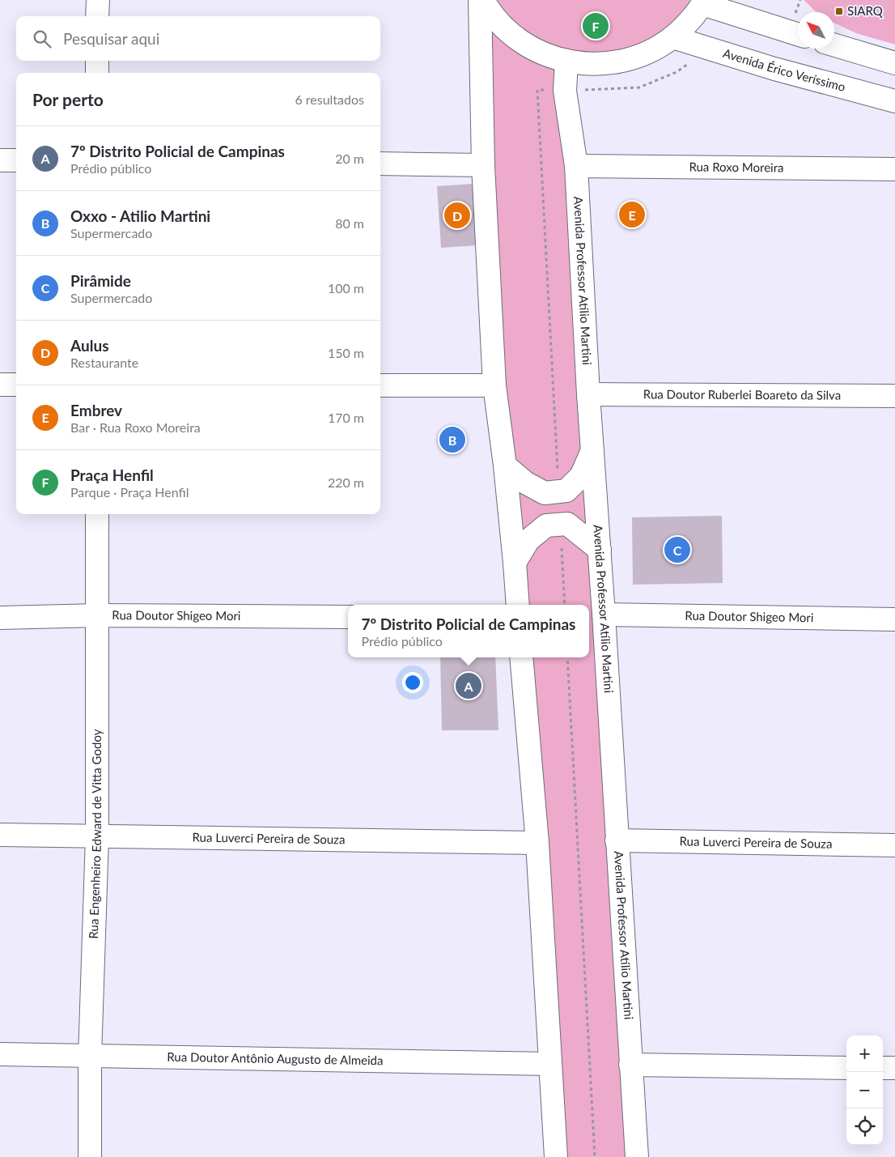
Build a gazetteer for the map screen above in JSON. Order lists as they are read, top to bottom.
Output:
{
  "streets": {
    "street": [
      "Avenida Érico Veríssimo",
      "Rua Roxo Moreira",
      "Avenida Professor Atílio Martini",
      "Rua Doutor Ruberlei Boareto da Silva",
      "Rua Doutor Shigeo Mori",
      "Rua Engenheiro Edward de Vitta Godoy",
      "Rua Luverci Pereira de Souza",
      "Rua Doutor Antônio Augusto de Almeida"
    ]
  },
  "crossings": [
    ["Rua Roxo Moreira", "Avenida Professor Atílio Martini"],
    ["Avenida Professor Atílio Martini", "Rua Doutor Ruberlei Boareto da Silva"],
    ["Avenida Professor Atílio Martini", "Rua Doutor Shigeo Mori"],
    ["Avenida Professor Atílio Martini", "Rua Luverci Pereira de Souza"],
    ["Rua Doutor Shigeo Mori", "Rua Engenheiro Edward de Vitta Godoy"],
    ["Rua Engenheiro Edward de Vitta Godoy", "Rua Luverci Pereira de Souza"],
    ["Rua Engenheiro Edward de Vitta Godoy", "Rua Doutor Antônio Augusto de Almeida"]
  ],
  "places": {
    "transit": ["SIARQ"]
  },
  "north": "top left",
  "page": {
    "pins": [
      "F",
      "E",
      "D",
      "B",
      "C",
      "A"
    ],
    "search": "Pesquisar aqui",
    "heading": ["Por perto", "6 resultados"],
    "list": [
      {
        "mark": "A",
        "name": "7º Distrito Policial de Campinas",
        "note": "Prédio público",
        "value": "20 m"
      },
      {
        "mark": "B",
        "name": "Oxxo - Atilio Martini",
        "note": "Supermercado",
        "value": "80 m"
      },
      {
        "mark": "C",
        "name": "Pirâmide",
        "note": "Supermercado",
        "value": "100 m"
      },
      {
        "mark": "D",
        "name": "Aulus",
        "note": "Restaurante",
        "value": "150 m"
      },
      {
        "mark": "E",
        "name": "Embrev",
        "note": "Bar · Rua Roxo Moreira",
        "value": "170 m"
      },
      {
        "mark": "F",
        "name": "Praça Henfil",
        "note": "Parque · Praça Henfil",
        "value": "220 m"
      }
    ],
    "popup": ["7º Distrito Policial de Campinas", "Prédio público"],
    "map_buttons": ["+", "−"]
  }
}
